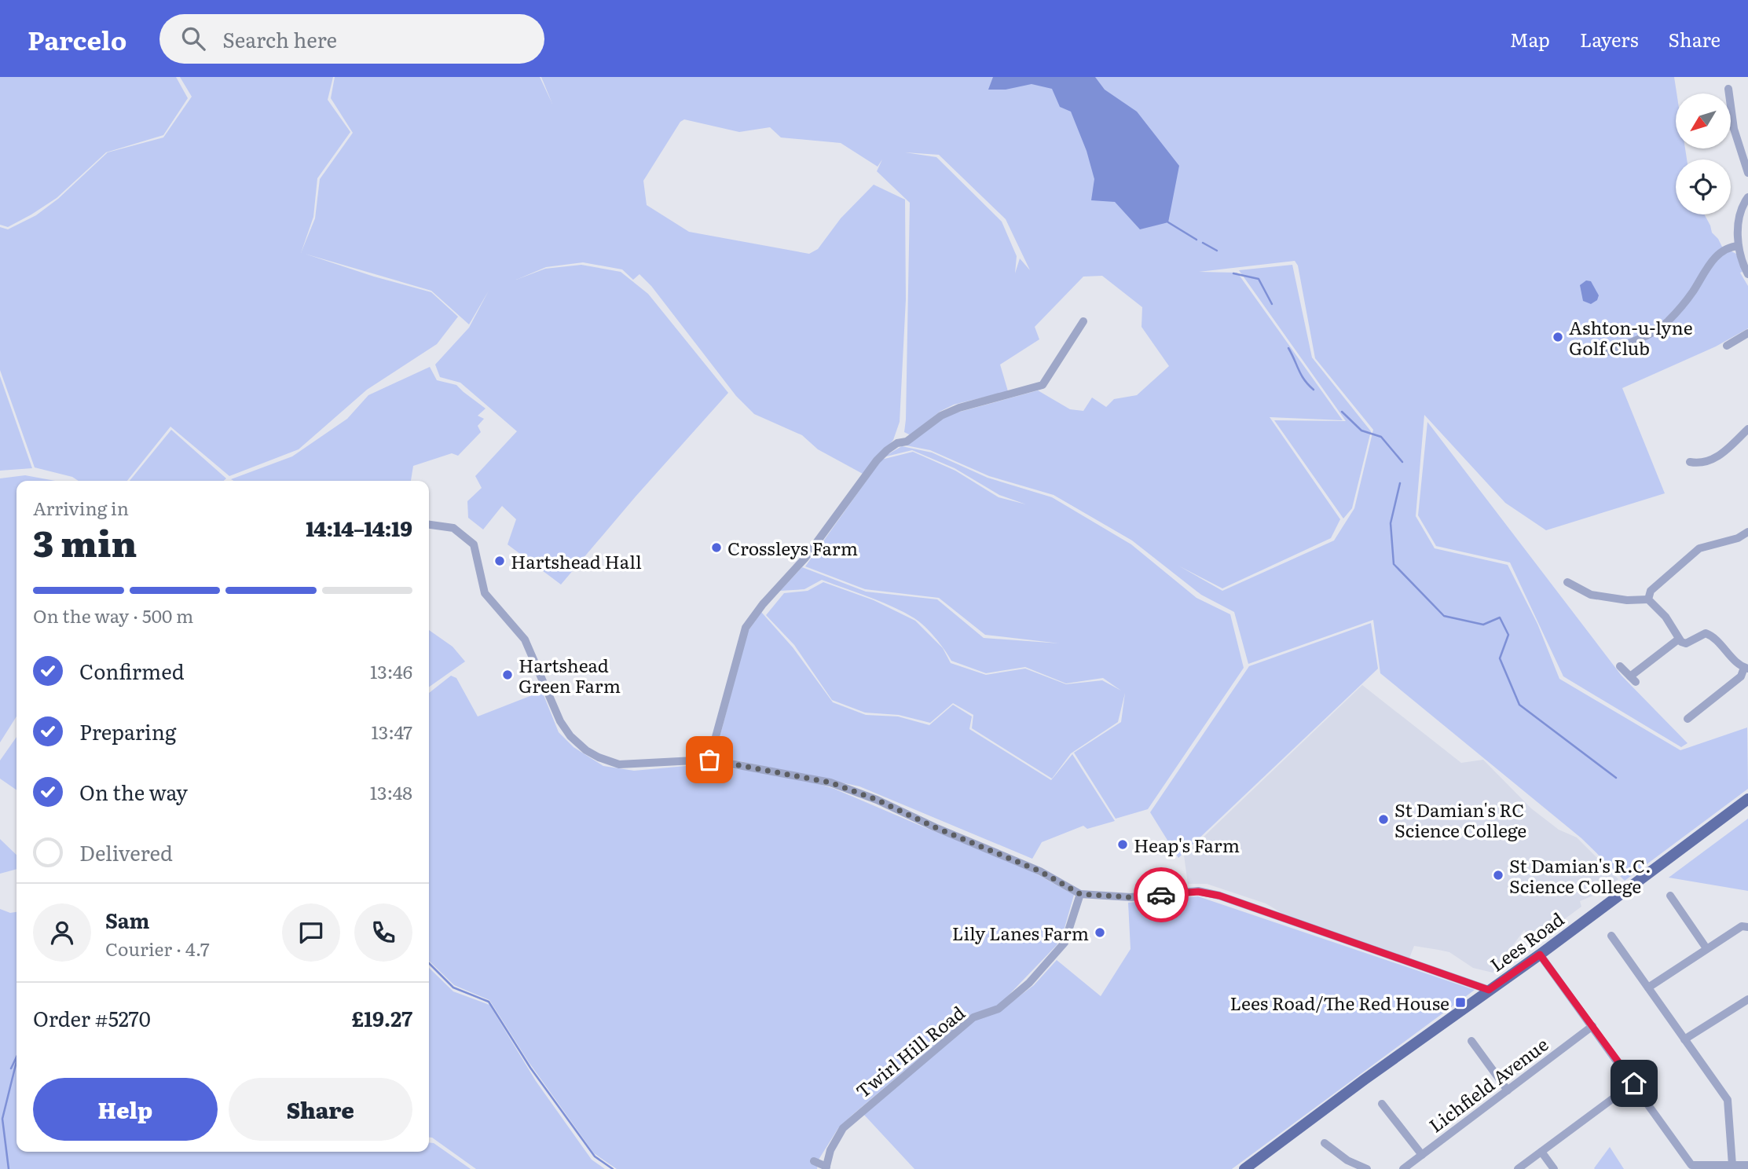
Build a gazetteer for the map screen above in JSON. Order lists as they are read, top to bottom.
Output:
{
  "streets": {
    "main road": ["Lees Road"],
    "street": ["Twirl Hill Road", "Lichfield Avenue"]
  },
  "places": {
    "other": [
      "Ashton-u-lyne Golf Club",
      "Crossleys Farm",
      "Hartshead Hall",
      "Hartshead Green Farm",
      "St Damian's RC Science College",
      "Heap's Farm",
      "St Damian's R.C. Science College",
      "Lily Lanes Farm"
    ],
    "transit": ["Lees Road/The Red House"]
  },
  "north": "bottom left",
  "page": {
    "header": "Parcelo",
    "search": "Search here",
    "nav": ["Map", "Layers", "Share"],
    "heading": ["3 min", "Arriving in", "14:14–14:19"],
    "panel": [
      "Sam",
      "Courier · 4.7",
      "Order #5270",
      "£19.27"
    ],
    "bar": "On the way · 500 m",
    "list": [
      ["Confirmed", "13:46"],
      ["Preparing", "13:47"],
      ["On the way", "13:48"],
      "Delivered"
    ],
    "buttons": ["Help", "Share"]
  }
}
